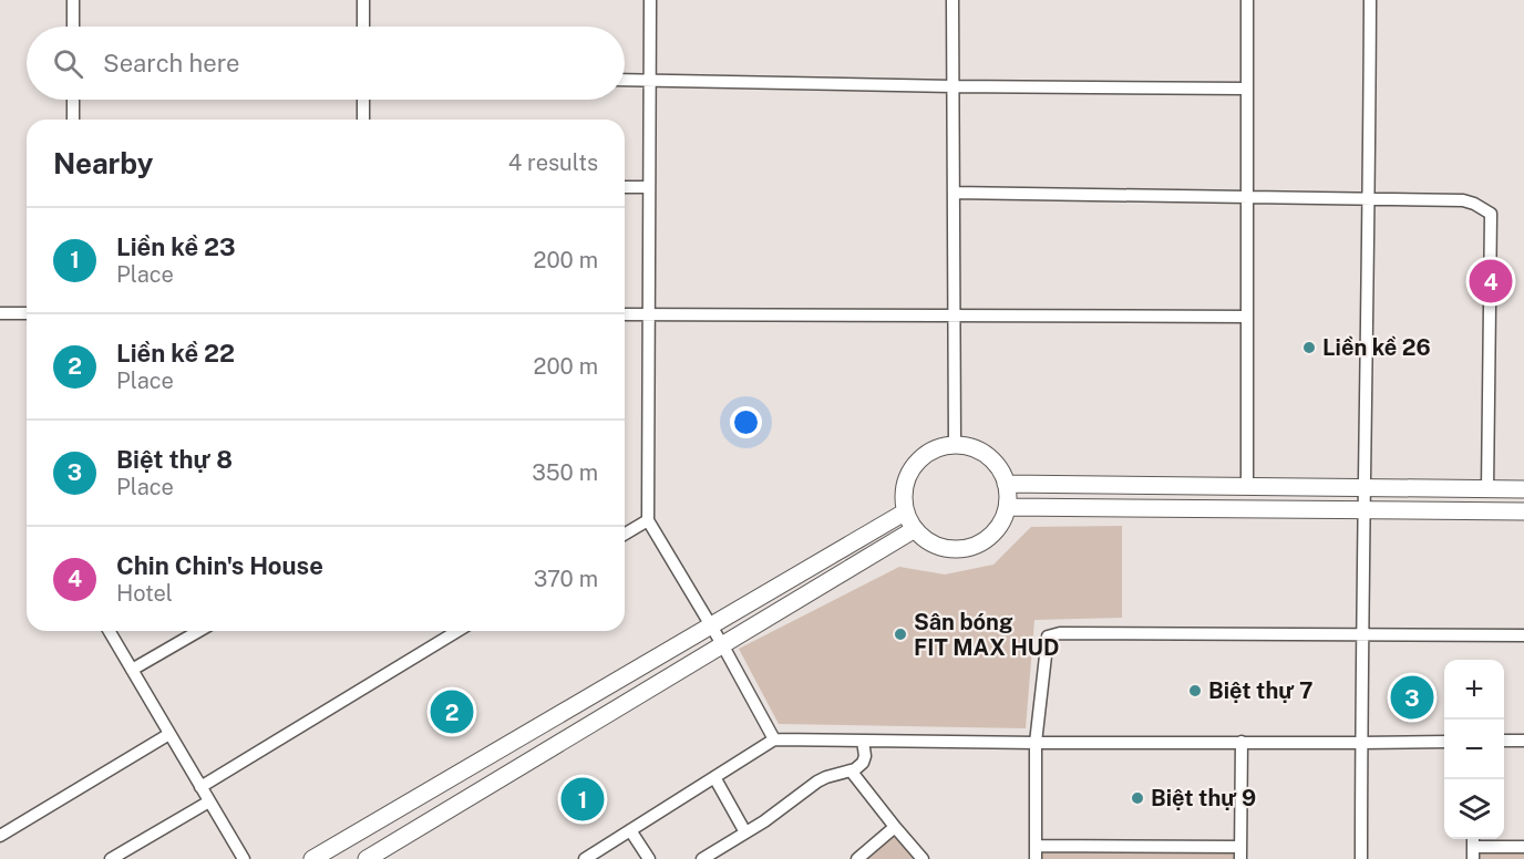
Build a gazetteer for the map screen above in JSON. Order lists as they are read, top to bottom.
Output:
{
  "places": [
    "Liền kề 26",
    "Sân bóng FIT MAX HUD",
    "Biệt thự 7",
    "Biệt thự 9"
  ],
  "page": {
    "search": "Search here",
    "heading": ["Nearby", "4 results"],
    "list": [
      {
        "mark": "1",
        "name": "Liền kề 23",
        "note": "Place",
        "value": "200 m"
      },
      {
        "mark": "2",
        "name": "Liền kề 22",
        "note": "Place",
        "value": "200 m"
      },
      {
        "mark": "3",
        "name": "Biệt thự 8",
        "note": "Place",
        "value": "350 m"
      },
      {
        "mark": "4",
        "name": "Chin Chin's House",
        "note": "Hotel",
        "value": "370 m"
      }
    ],
    "pins": [
      "4",
      "3",
      "2",
      "1"
    ],
    "map_buttons": ["+", "−"]
  }
}
